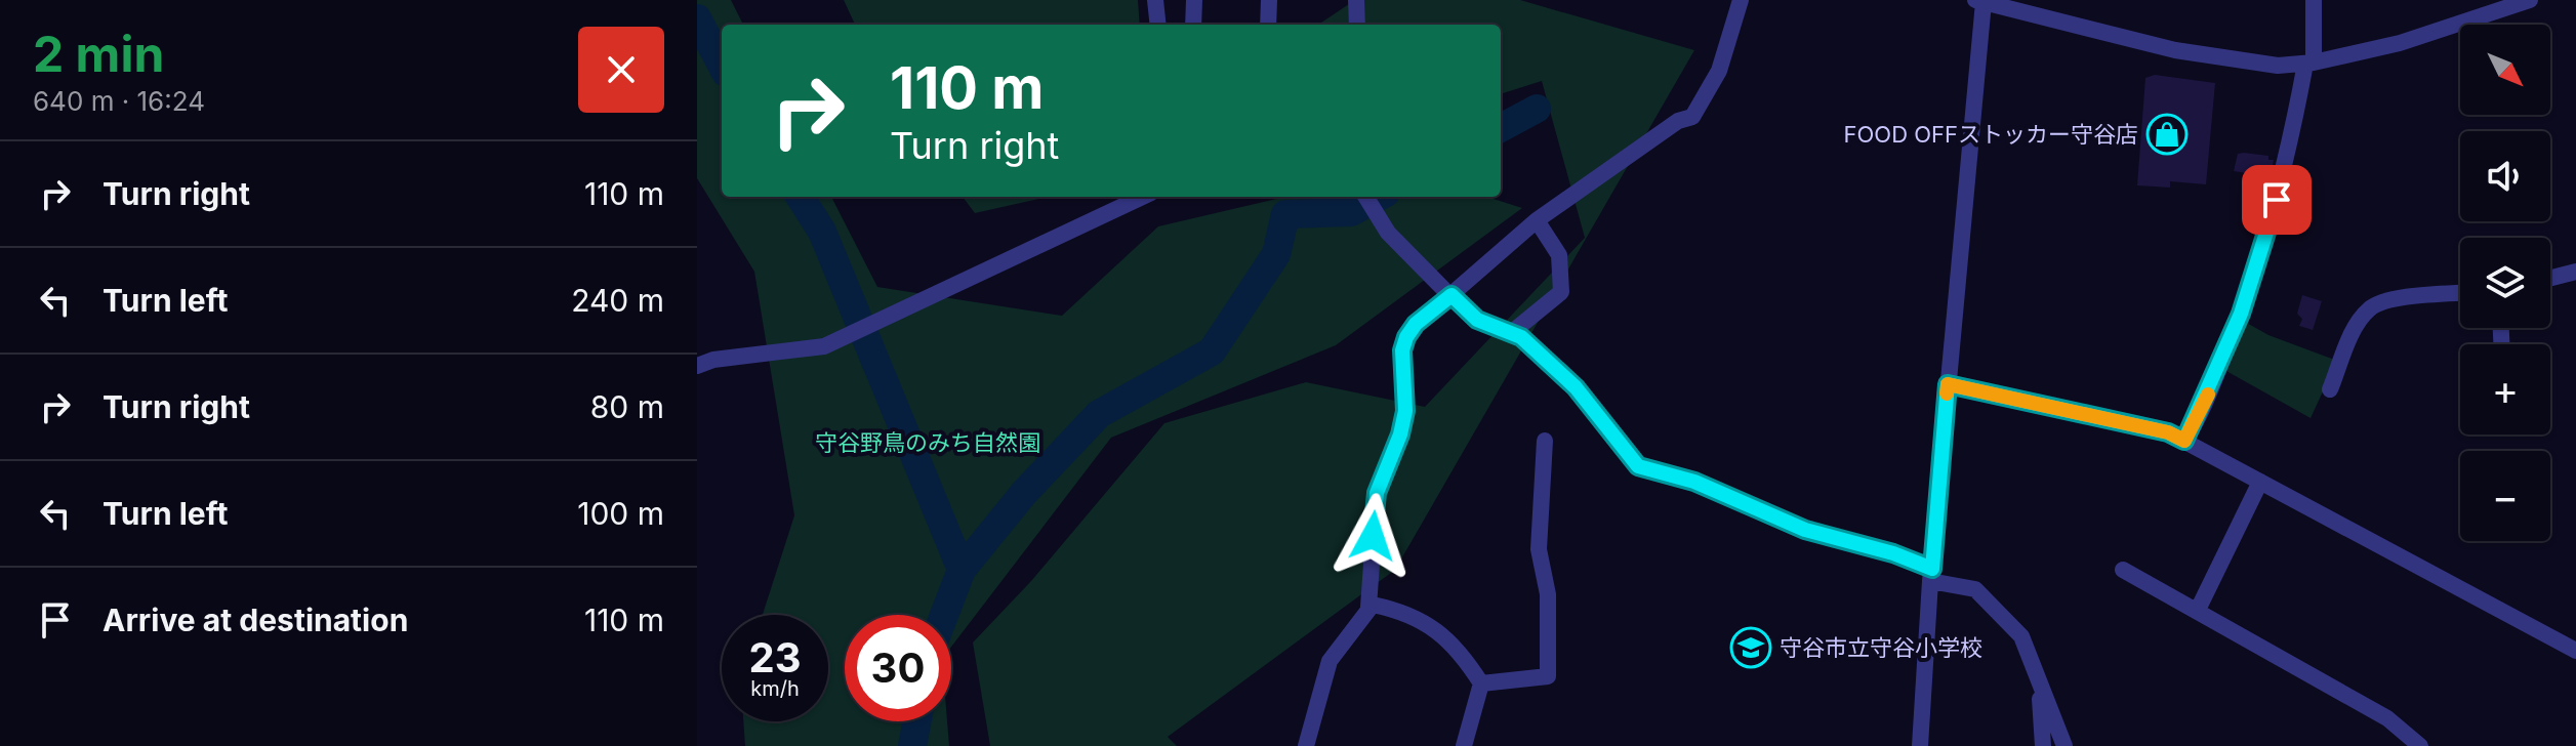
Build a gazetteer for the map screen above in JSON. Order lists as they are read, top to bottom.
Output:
{
  "parks": ["守谷野鳥のみち自然園"],
  "places": {
    "shop": ["FOOD OFFストッカー守谷店"],
    "school or university": ["守谷市立守谷小学校"]
  },
  "north": "bottom right",
  "page": {
    "heading": ["2 min", "640 m · 16:24"],
    "map_buttons": ["+", "−"],
    "turn": ["110 m", "Turn right"],
    "list": [
      {
        "name": "Turn right",
        "value": "110 m"
      },
      {
        "name": "Turn left",
        "value": "240 m"
      },
      {
        "name": "Turn right",
        "value": "80 m"
      },
      {
        "name": "Turn left",
        "value": "100 m"
      },
      {
        "name": "Arrive at destination",
        "value": "110 m"
      }
    ],
    "speed": "23 km/h",
    "limit": "30"
  }
}
